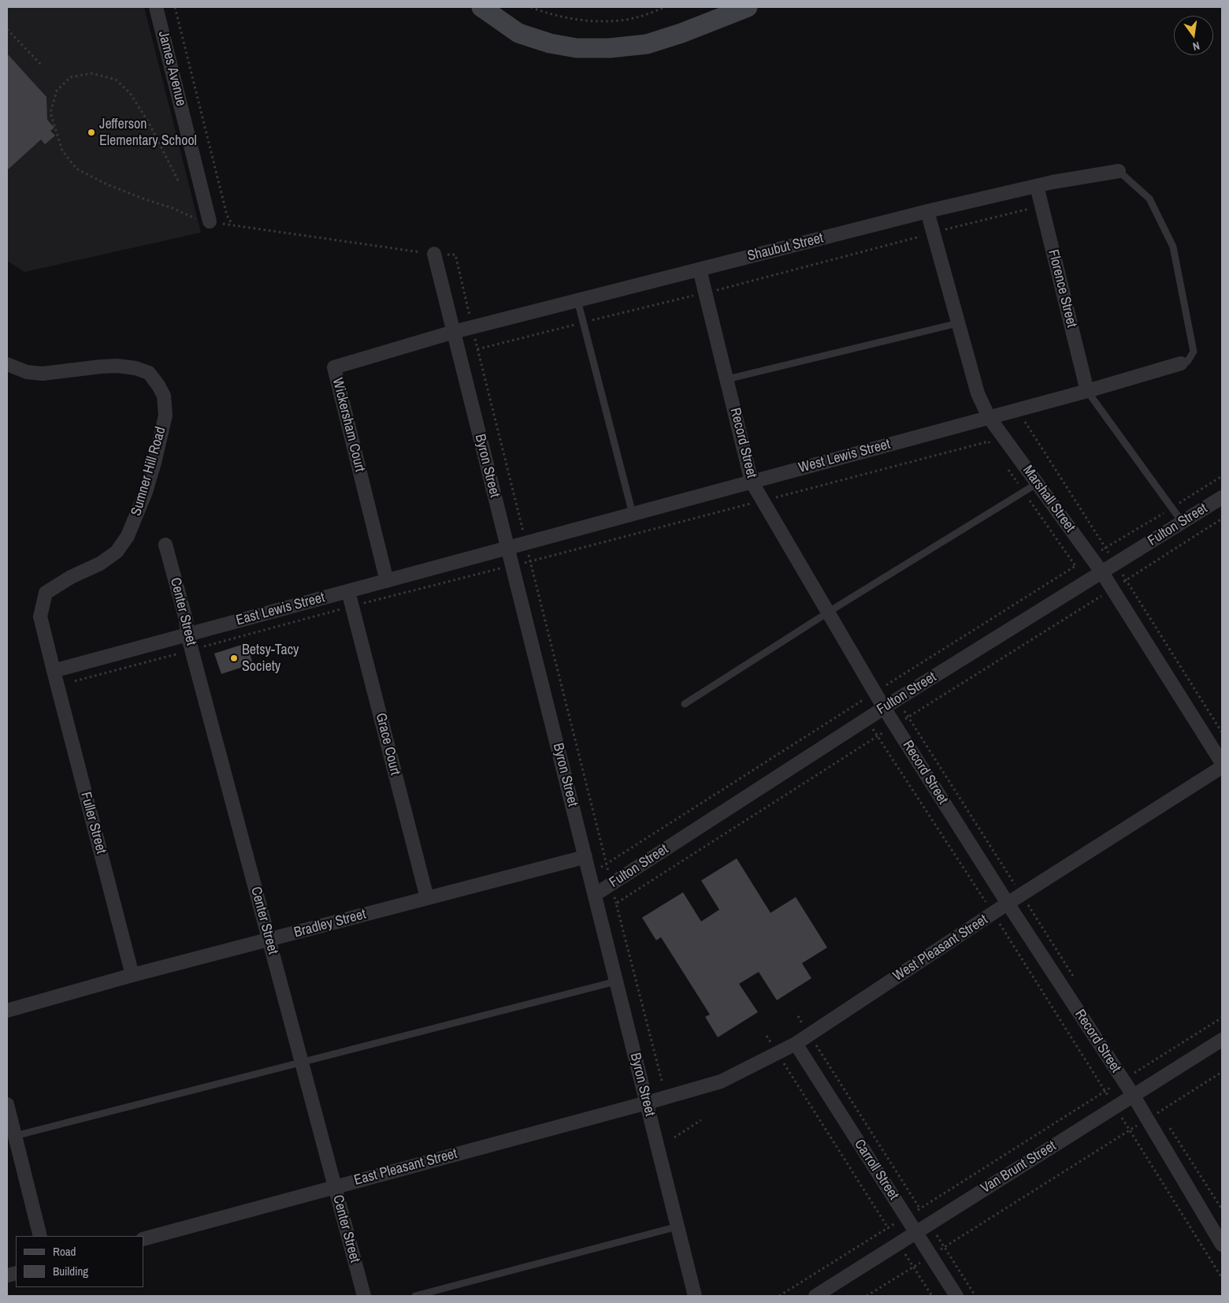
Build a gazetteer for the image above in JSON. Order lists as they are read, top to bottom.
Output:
{
  "streets": {
    "street": [
      "James Avenue",
      "Shaubut Street",
      "Florence Street",
      "Wickersham Court",
      "Record Street",
      "West Lewis Street",
      "Byron Street",
      "Sumner Hill Road",
      "Marshall Street",
      "Fulton Street",
      "East Lewis Street",
      "Center Street",
      "Grace Court",
      "Fuller Street",
      "Bradley Street",
      "West Pleasant Street",
      "East Pleasant Street",
      "Van Brunt Street",
      "Carroll Street"
    ]
  },
  "crossings": [
    ["Shaubut Street", "Florence Street"],
    ["Shaubut Street", "Wickersham Court"],
    ["Shaubut Street", "Record Street"],
    ["Shaubut Street", "Byron Street"],
    ["Shaubut Street", "Marshall Street"],
    ["Florence Street", "West Lewis Street"],
    ["Wickersham Court", "Byron Street"],
    ["Wickersham Court", "East Lewis Street"],
    ["Record Street", "West Lewis Street"],
    ["Record Street", "Fulton Street"],
    ["Record Street", "West Pleasant Street"],
    ["Record Street", "Van Brunt Street"],
    ["West Lewis Street", "Byron Street"],
    ["West Lewis Street", "Marshall Street"],
    ["West Lewis Street", "East Lewis Street"],
    ["Byron Street", "Fulton Street"],
    ["Byron Street", "East Lewis Street"],
    ["Byron Street", "Bradley Street"],
    ["Byron Street", "West Pleasant Street"],
    ["Byron Street", "East Pleasant Street"],
    ["Sumner Hill Road", "East Lewis Street"],
    ["Sumner Hill Road", "Fuller Street"],
    ["Marshall Street", "Fulton Street"],
    ["East Lewis Street", "Center Street"],
    ["East Lewis Street", "Grace Court"],
    ["East Lewis Street", "Fuller Street"],
    ["Center Street", "Bradley Street"],
    ["Center Street", "East Pleasant Street"],
    ["Grace Court", "Bradley Street"],
    ["Fuller Street", "Bradley Street"],
    ["West Pleasant Street", "East Pleasant Street"],
    ["West Pleasant Street", "Carroll Street"],
    ["Van Brunt Street", "Carroll Street"]
  ],
  "places": ["Jefferson Elementary School", "Betsy-Tacy Society"],
  "legend": ["Road", "Building"],
  "north": "bottom"
}
